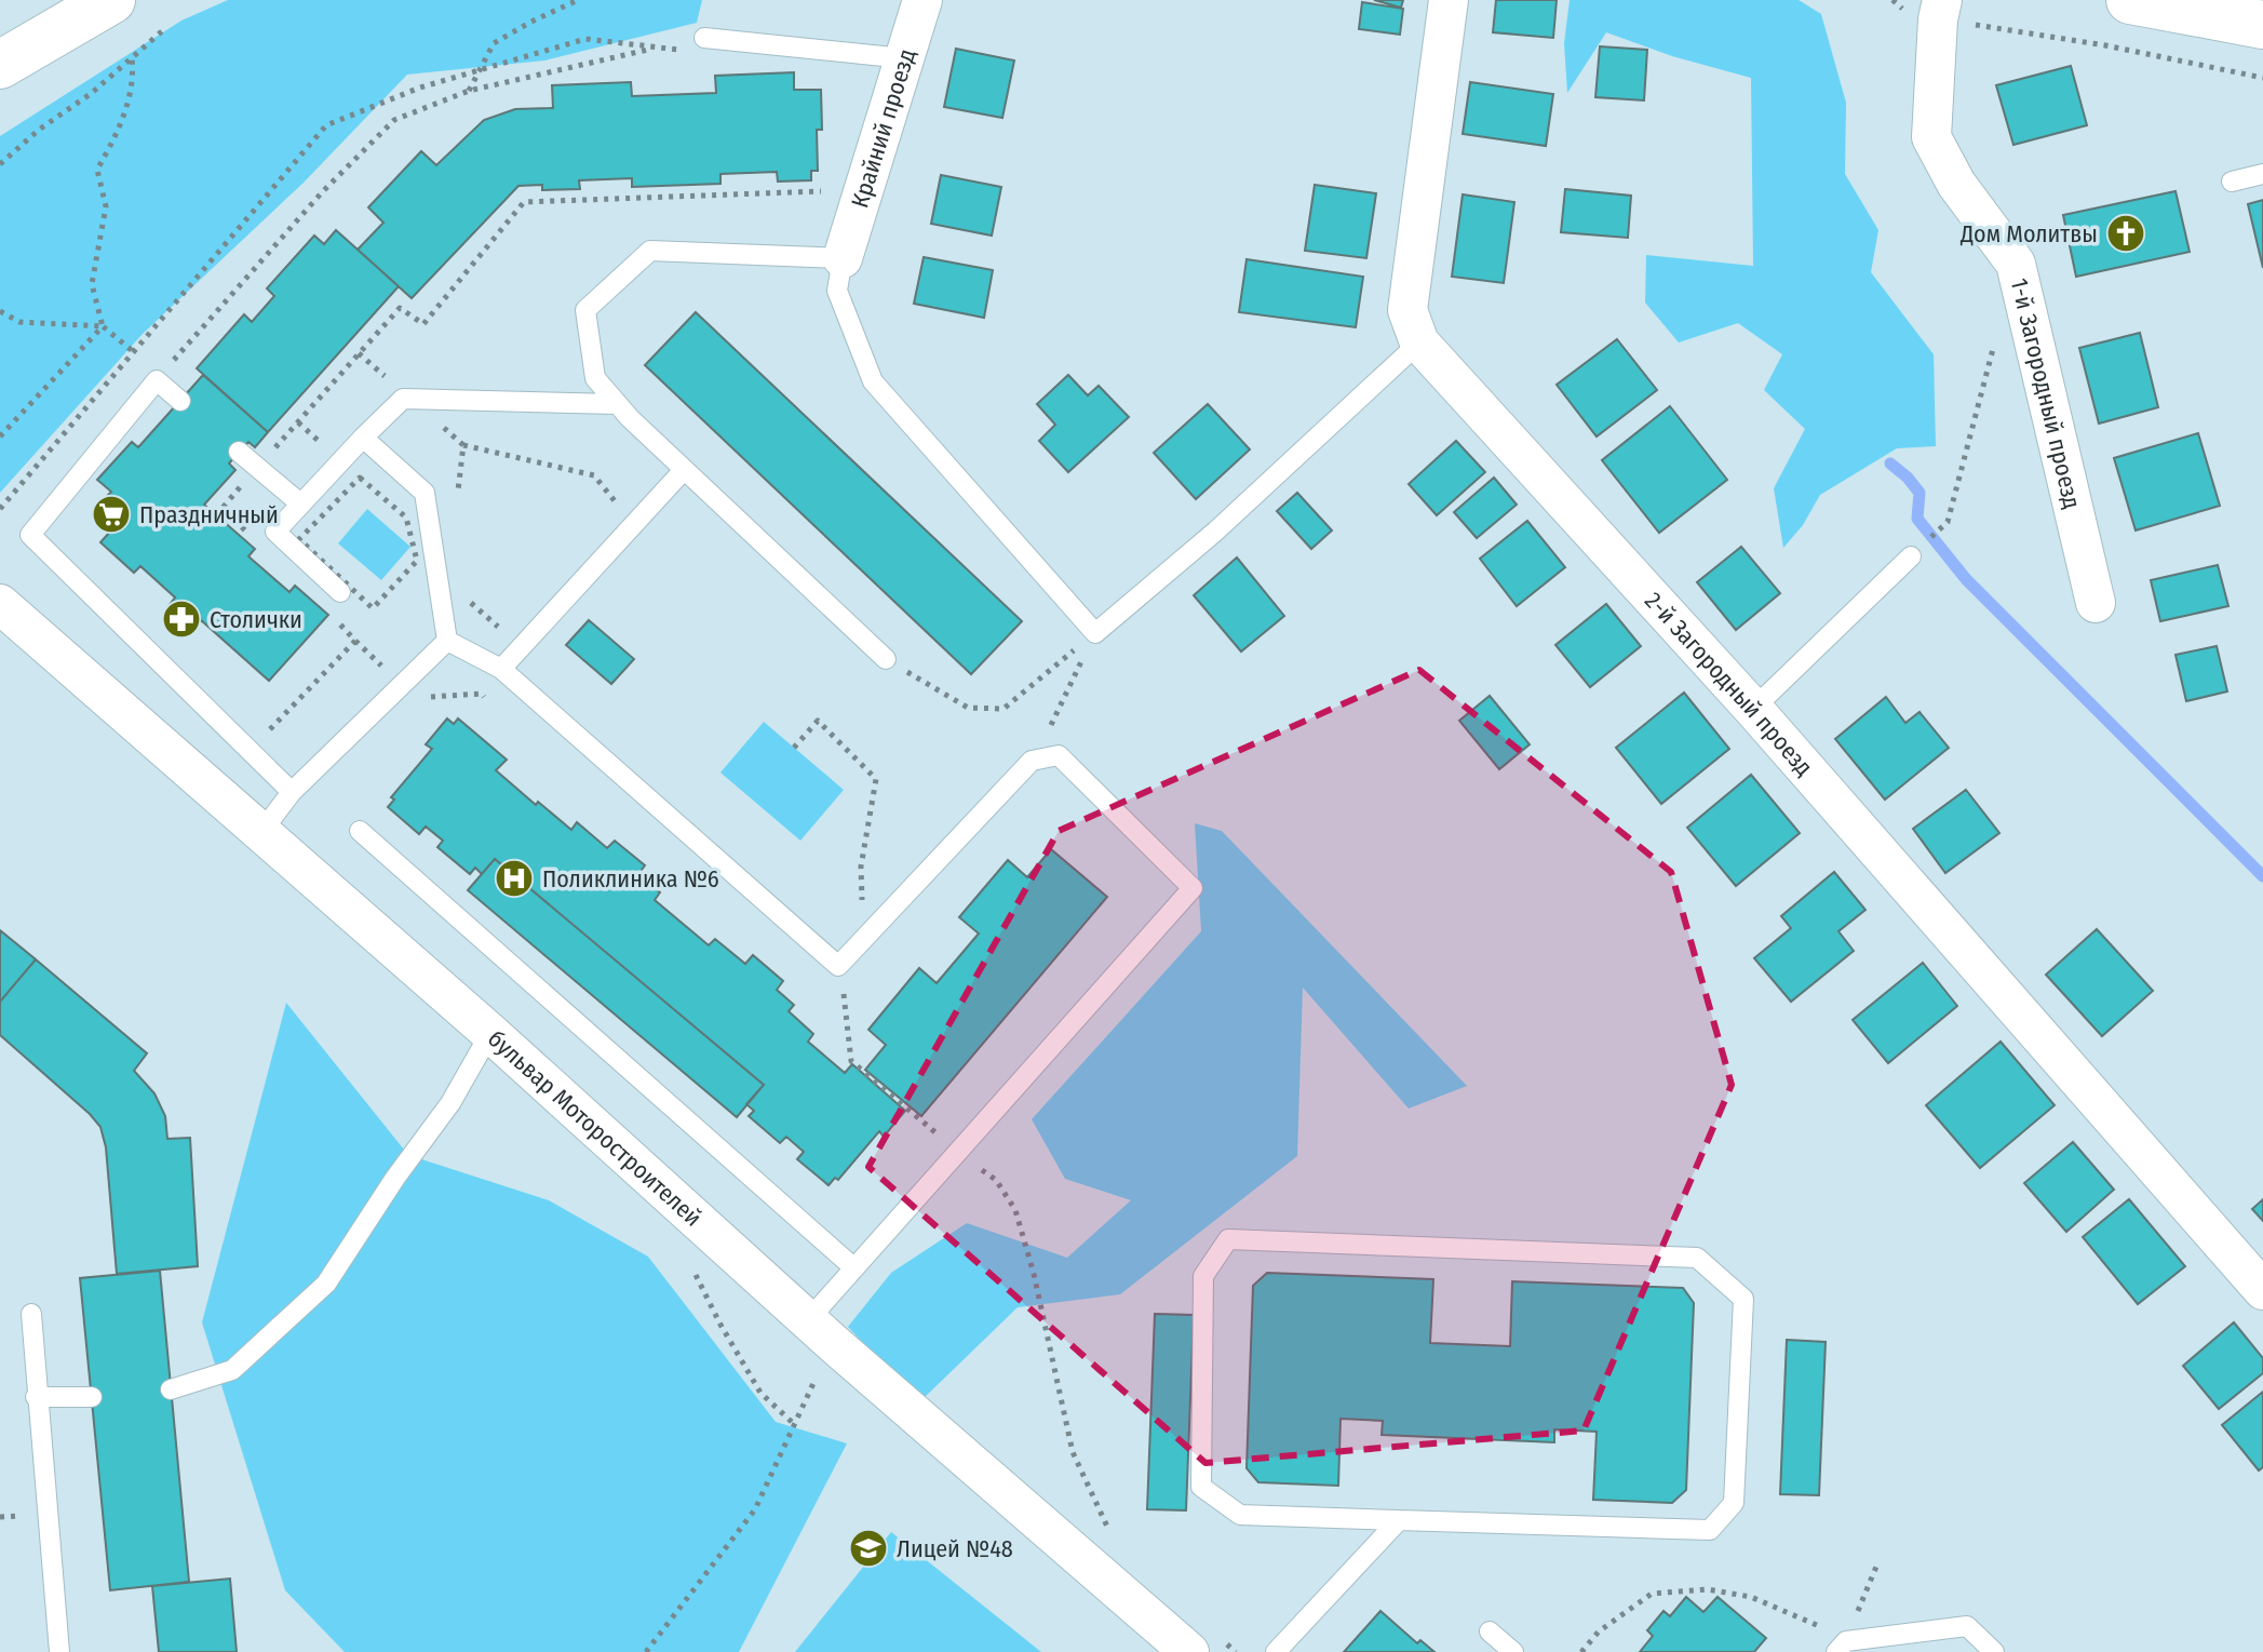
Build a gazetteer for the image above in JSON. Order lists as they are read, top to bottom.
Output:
{
  "streets": {
    "street": [
      "Крайний проезд",
      "1-й Загородный проезд",
      "2-й Загородный проезд",
      "бульвар Моторостроителей"
    ]
  },
  "places": {
    "church": ["Дом Молитвы"],
    "supermarket": ["Праздничный"],
    "pharmacy": ["Столички"],
    "hospital": ["Поликлиника №6"],
    "school or university": ["Лицей №48"]
  }
}
